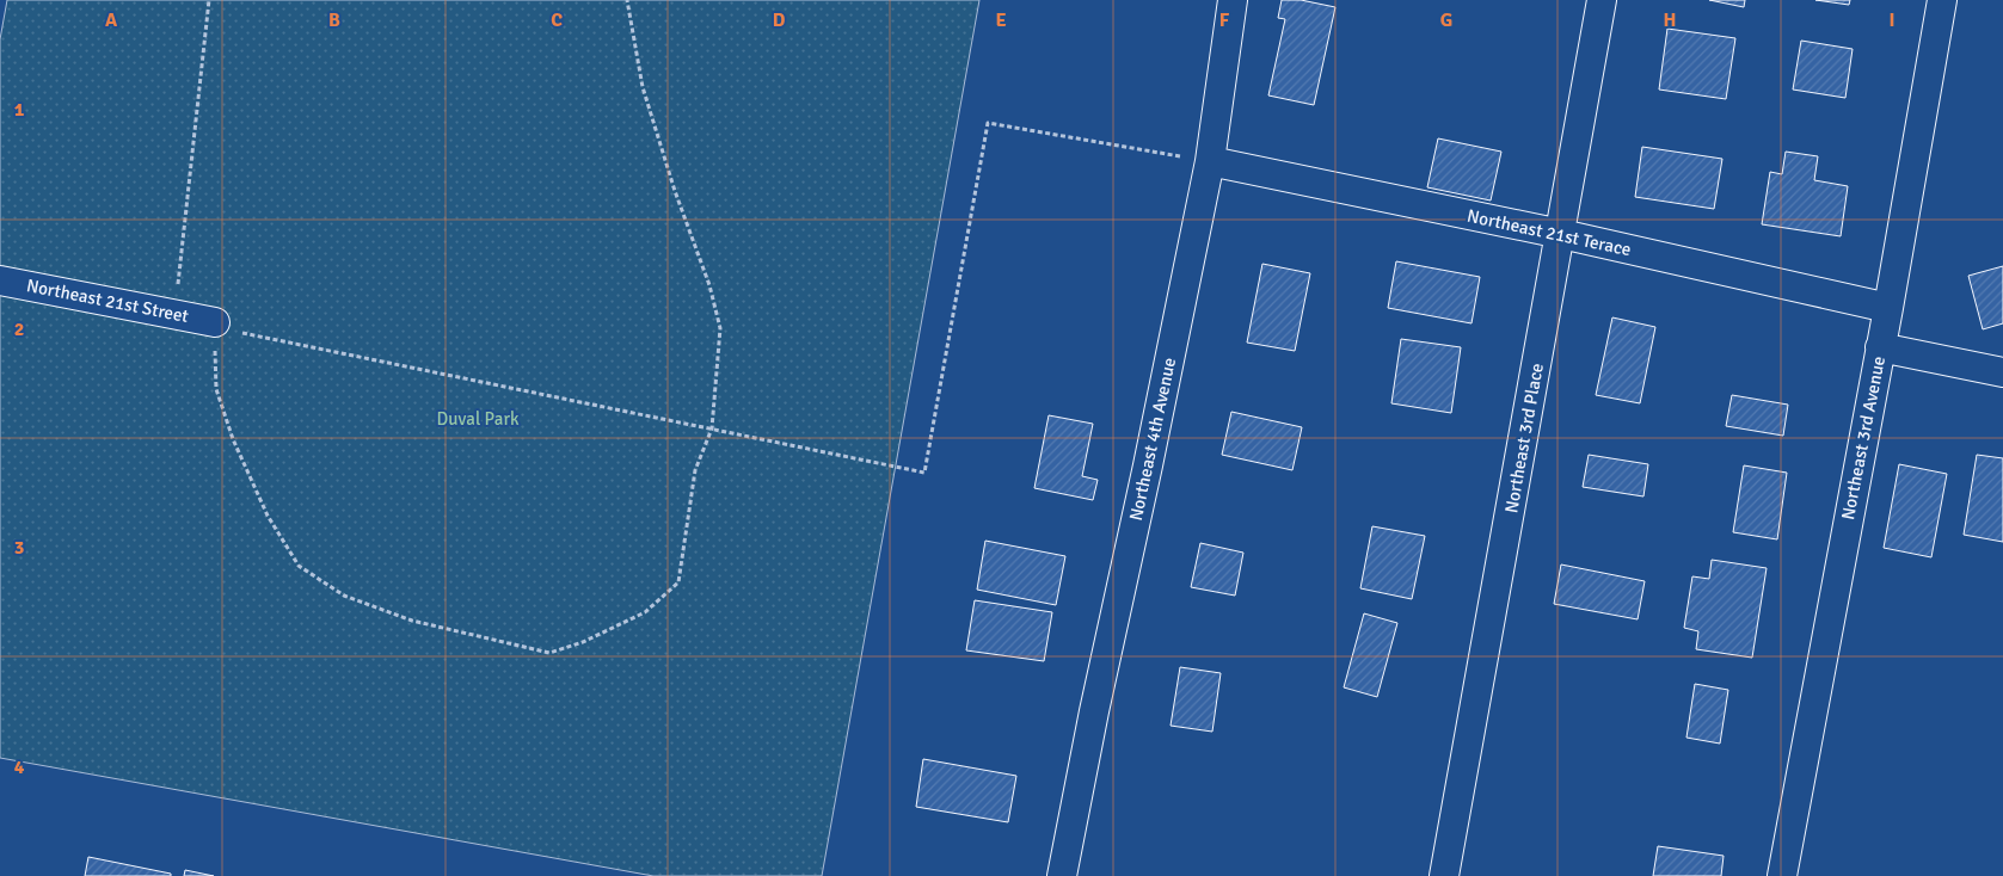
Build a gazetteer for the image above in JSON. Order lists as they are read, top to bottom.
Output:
{
  "streets": {
    "street": [
      "Northeast 21st Terace",
      "Northeast 21st Street",
      "Northeast 3rd Place",
      "Northeast 3rd Avenue",
      "Northeast 4th Avenue"
    ]
  },
  "crossings": [
    ["Northeast 21st Terace", "Northeast 3rd Place"],
    ["Northeast 21st Terace", "Northeast 3rd Avenue"],
    ["Northeast 21st Terace", "Northeast 4th Avenue"]
  ],
  "parks": ["Duval Park"],
  "grid": {
    "columns": [
      "A",
      "B",
      "C",
      "D",
      "E",
      "F",
      "G",
      "H",
      "I"
    ],
    "rows": [
      "1",
      "2",
      "3",
      "4"
    ]
  }
}
